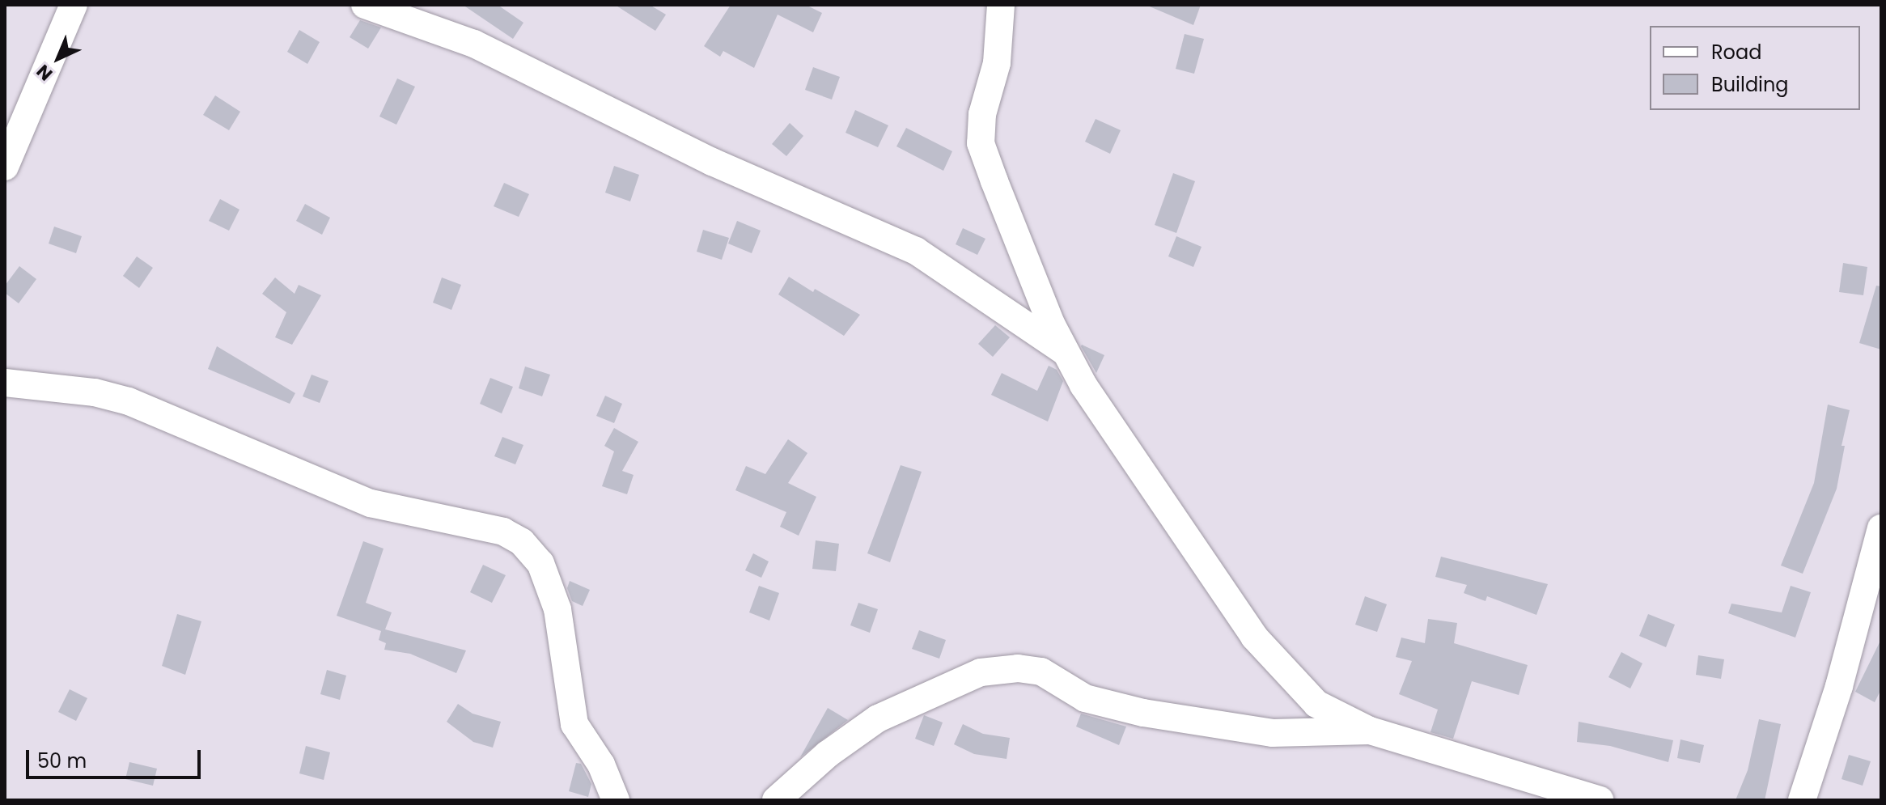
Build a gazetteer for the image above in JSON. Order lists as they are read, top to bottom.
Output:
{
  "legend": ["Road", "Building"],
  "scale_bar": "50 m",
  "north": "bottom left"
}
